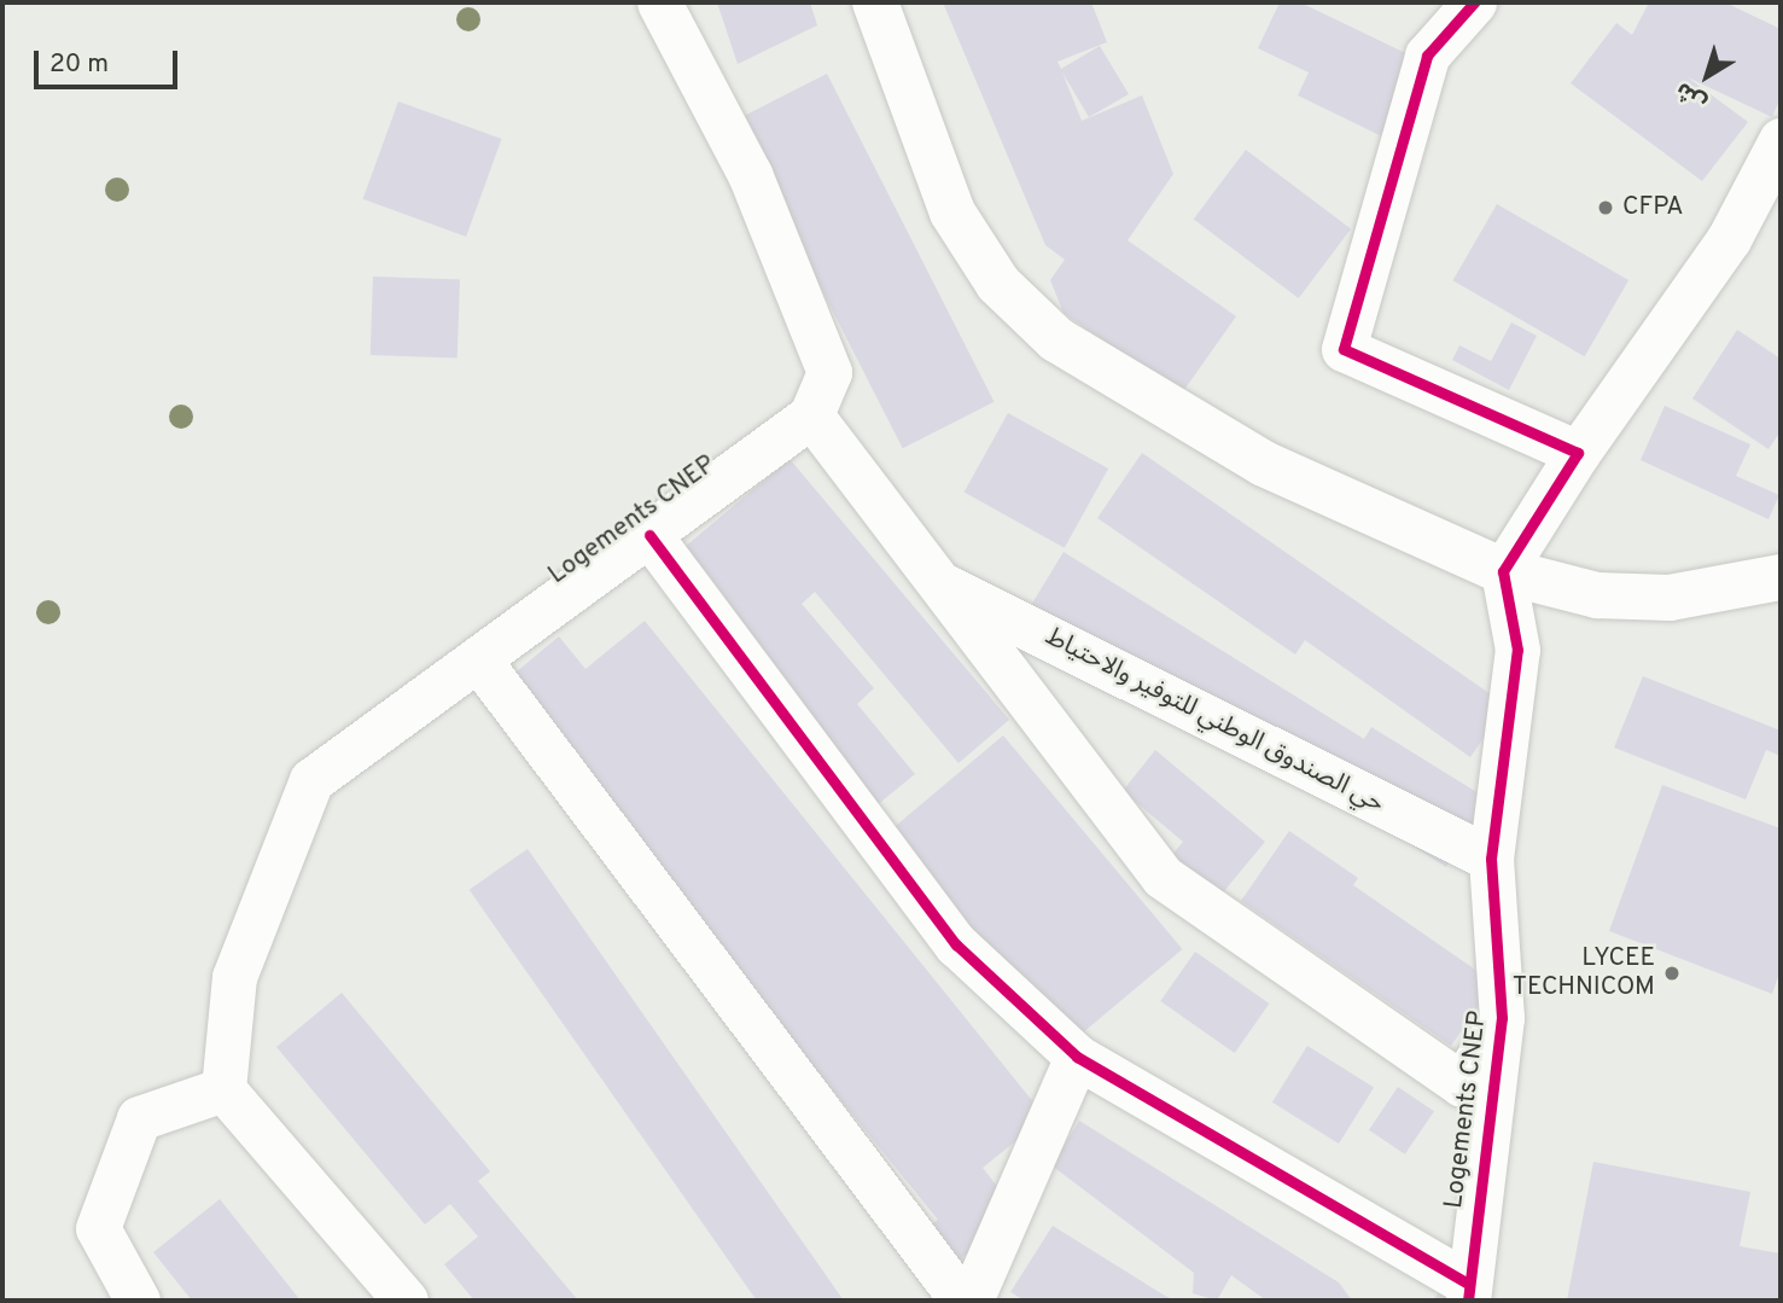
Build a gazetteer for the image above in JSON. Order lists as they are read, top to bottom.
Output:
{
  "streets": {
    "street": ["Logements CNEP", "حي الصندوق الوطني للتوفير والاحتياط"]
  },
  "crossings": [
    ["Logements CNEP", "حي الصندوق الوطني للتوفير والاحتياط"]
  ],
  "places": ["CFPA", "LYCEE TECHNICOM"],
  "scale_bar": "20 m",
  "north": "bottom left"
}
